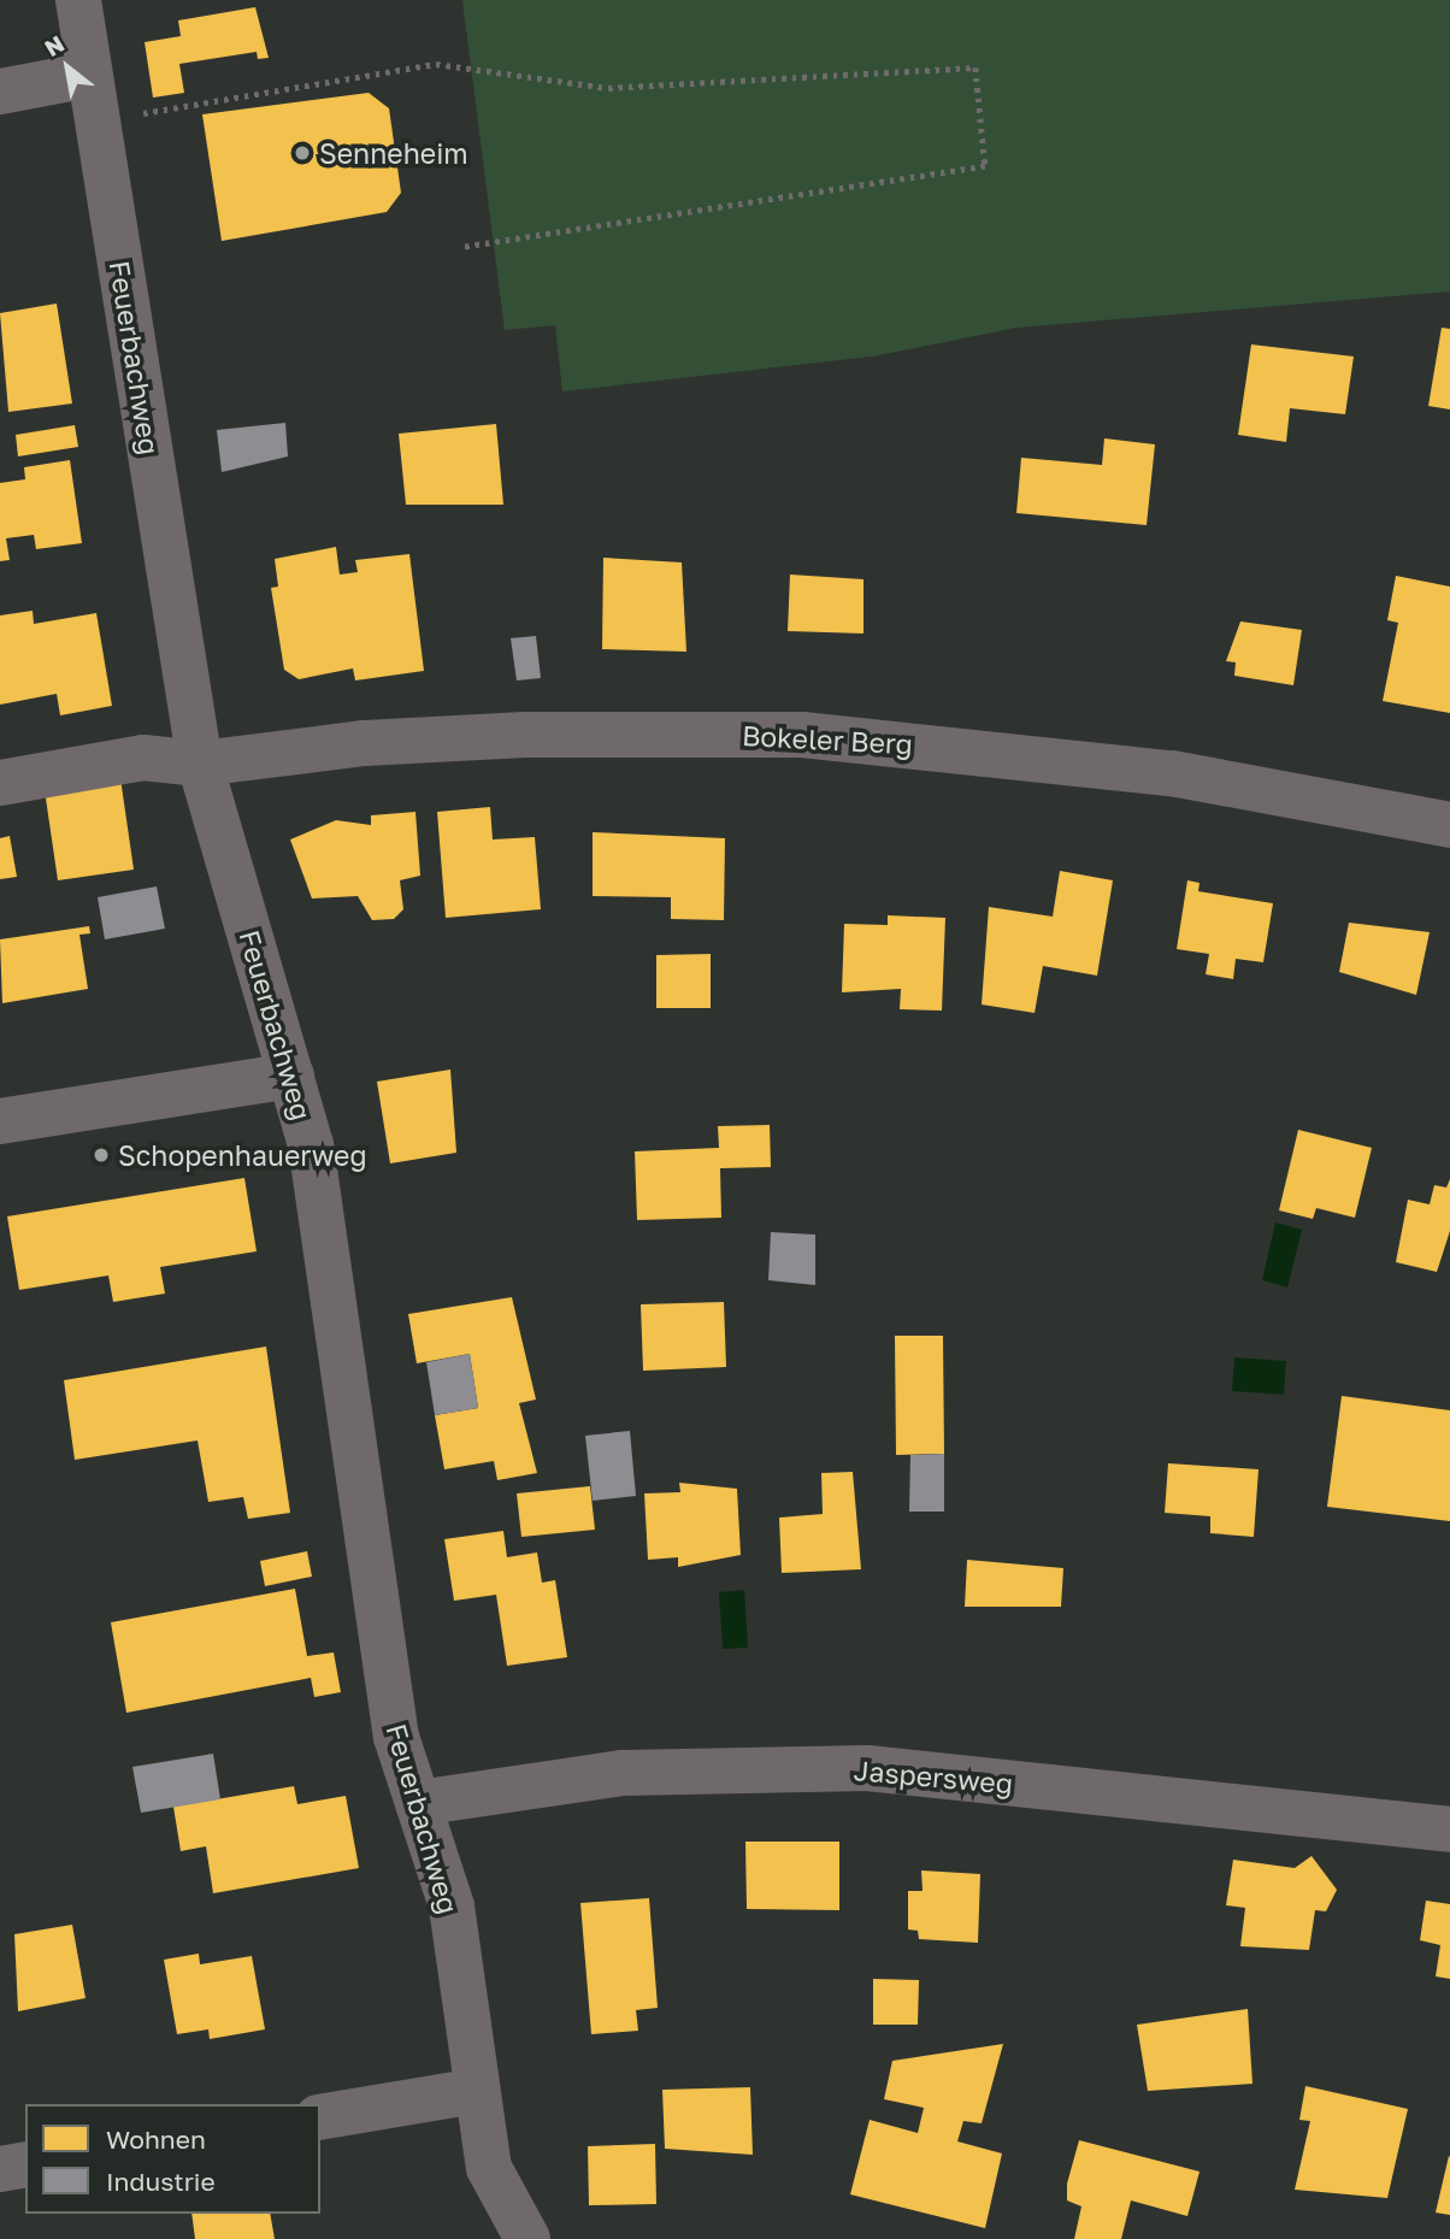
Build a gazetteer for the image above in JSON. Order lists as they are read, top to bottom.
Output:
{
  "streets": {
    "street": ["Feuerbachweg", "Bokeler Berg", "Jaspersweg"]
  },
  "crossings": [
    ["Feuerbachweg", "Bokeler Berg"],
    ["Feuerbachweg", "Jaspersweg"]
  ],
  "places": ["Senneheim", "Schopenhauerweg"],
  "legend": ["Wohnen", "Industrie"],
  "north": "top left"
}
